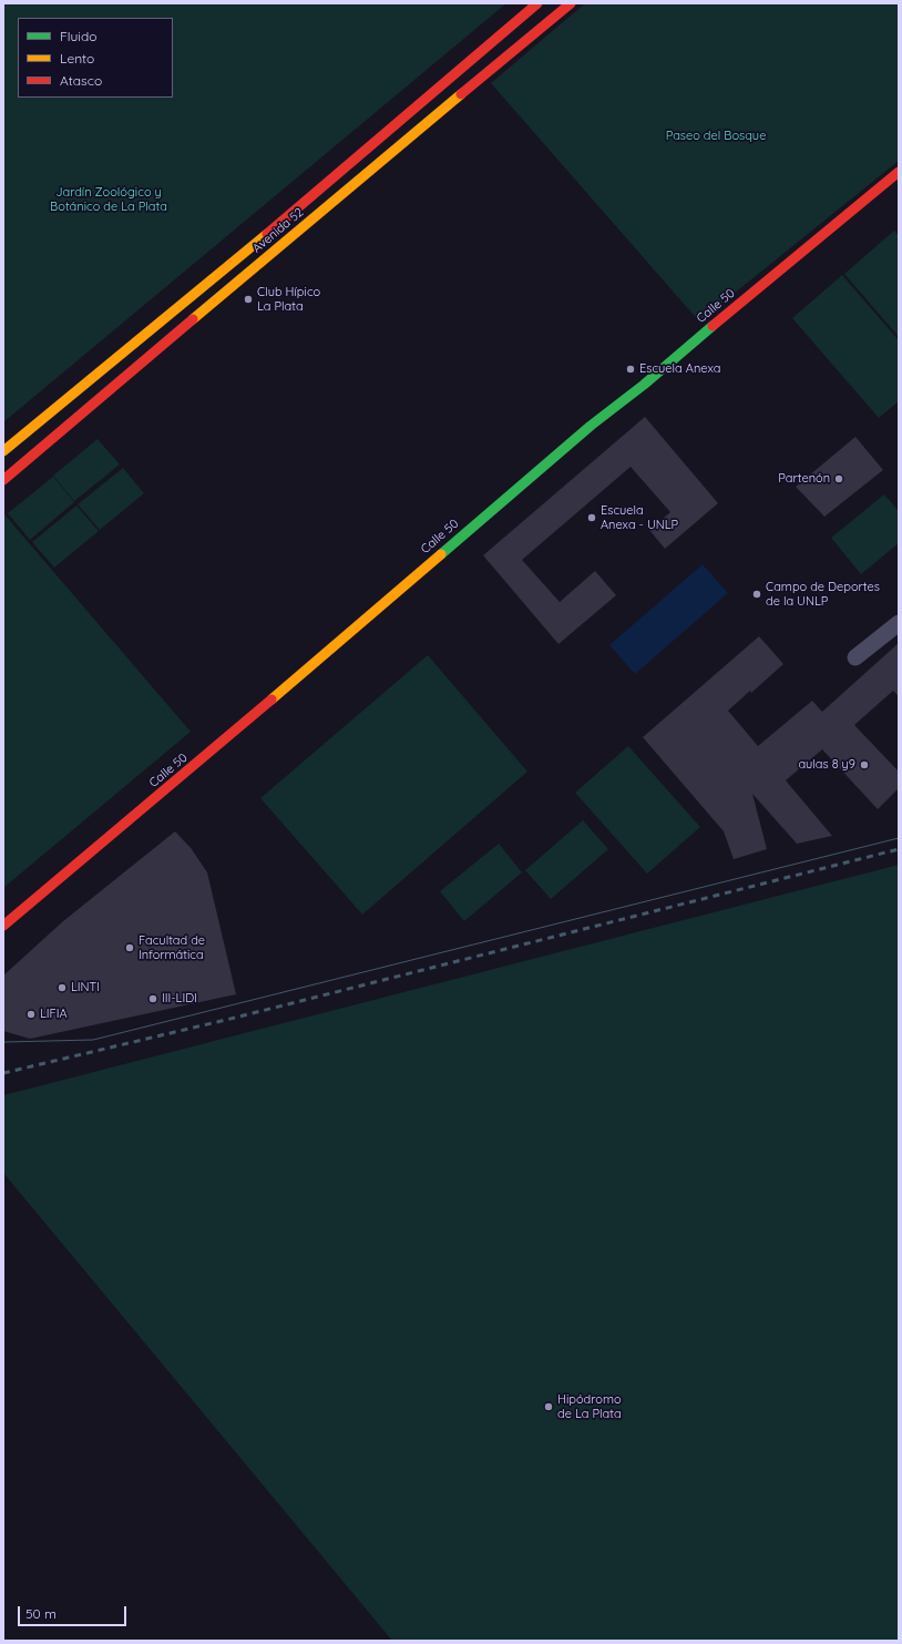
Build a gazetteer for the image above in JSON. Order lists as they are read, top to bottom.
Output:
{
  "streets": {
    "main road": ["Avenida 52", "Calle 50"]
  },
  "parks": ["Paseo del Bosque", "Jardín Zoológico y Botánico de La Plata"],
  "places": [
    "Club Hípico La Plata",
    "Escuela Anexa",
    "Partenón",
    "Escuela Anexa - UNLP",
    "Campo de Deportes de la UNLP",
    "aulas 8 y9",
    "Facultad de Informática",
    "LINTI",
    "III-LIDI",
    "LIFIA",
    "Hipódromo de La Plata"
  ],
  "legend": ["Fluido", "Lento", "Atasco"],
  "scale_bar": "50 m"
}
